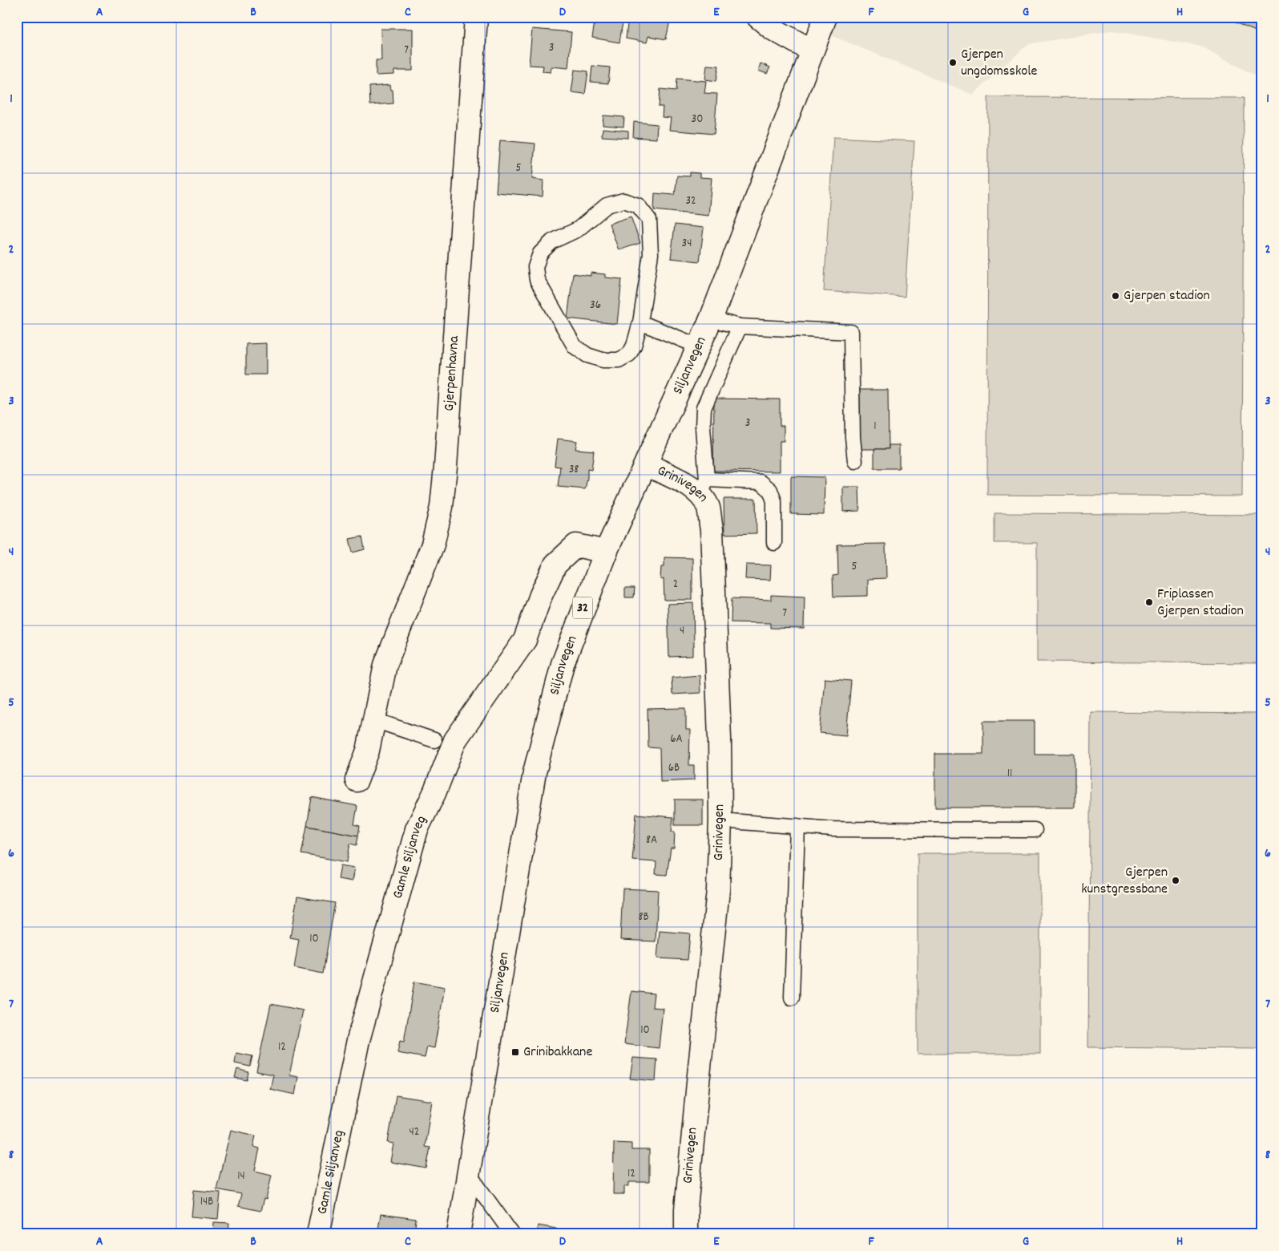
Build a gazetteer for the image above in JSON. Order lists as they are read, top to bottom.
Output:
{
  "streets": {
    "street": [
      "Siljanvegen",
      "Gjerpenhavna",
      "Grinivegen",
      "32",
      "Gamle Siljanveg"
    ]
  },
  "crossings": [
    ["Siljanvegen", "Grinivegen"],
    ["Siljanvegen", "Gamle Siljanveg"]
  ],
  "places": {
    "other": [
      "Gjerpen ungdomsskole",
      "Gjerpen stadion",
      "Friplassen Gjerpen stadion",
      "Gjerpen kunstgressbane"
    ],
    "transit": ["Grinibakkane"]
  },
  "house_numbers": [
    "3",
    "7",
    "30",
    "5",
    "32",
    "34",
    "36",
    "3",
    "1",
    "38",
    "5",
    "2",
    "7",
    "4",
    "6A",
    "6B",
    "11",
    "8A",
    "8B",
    "10",
    "10",
    "12",
    "42",
    "12",
    "14",
    "14B"
  ],
  "grid": {
    "columns": [
      "A",
      "B",
      "C",
      "D",
      "E",
      "F",
      "G",
      "H"
    ],
    "rows": [
      "1",
      "2",
      "3",
      "4",
      "5",
      "6",
      "7",
      "8"
    ]
  }
}
